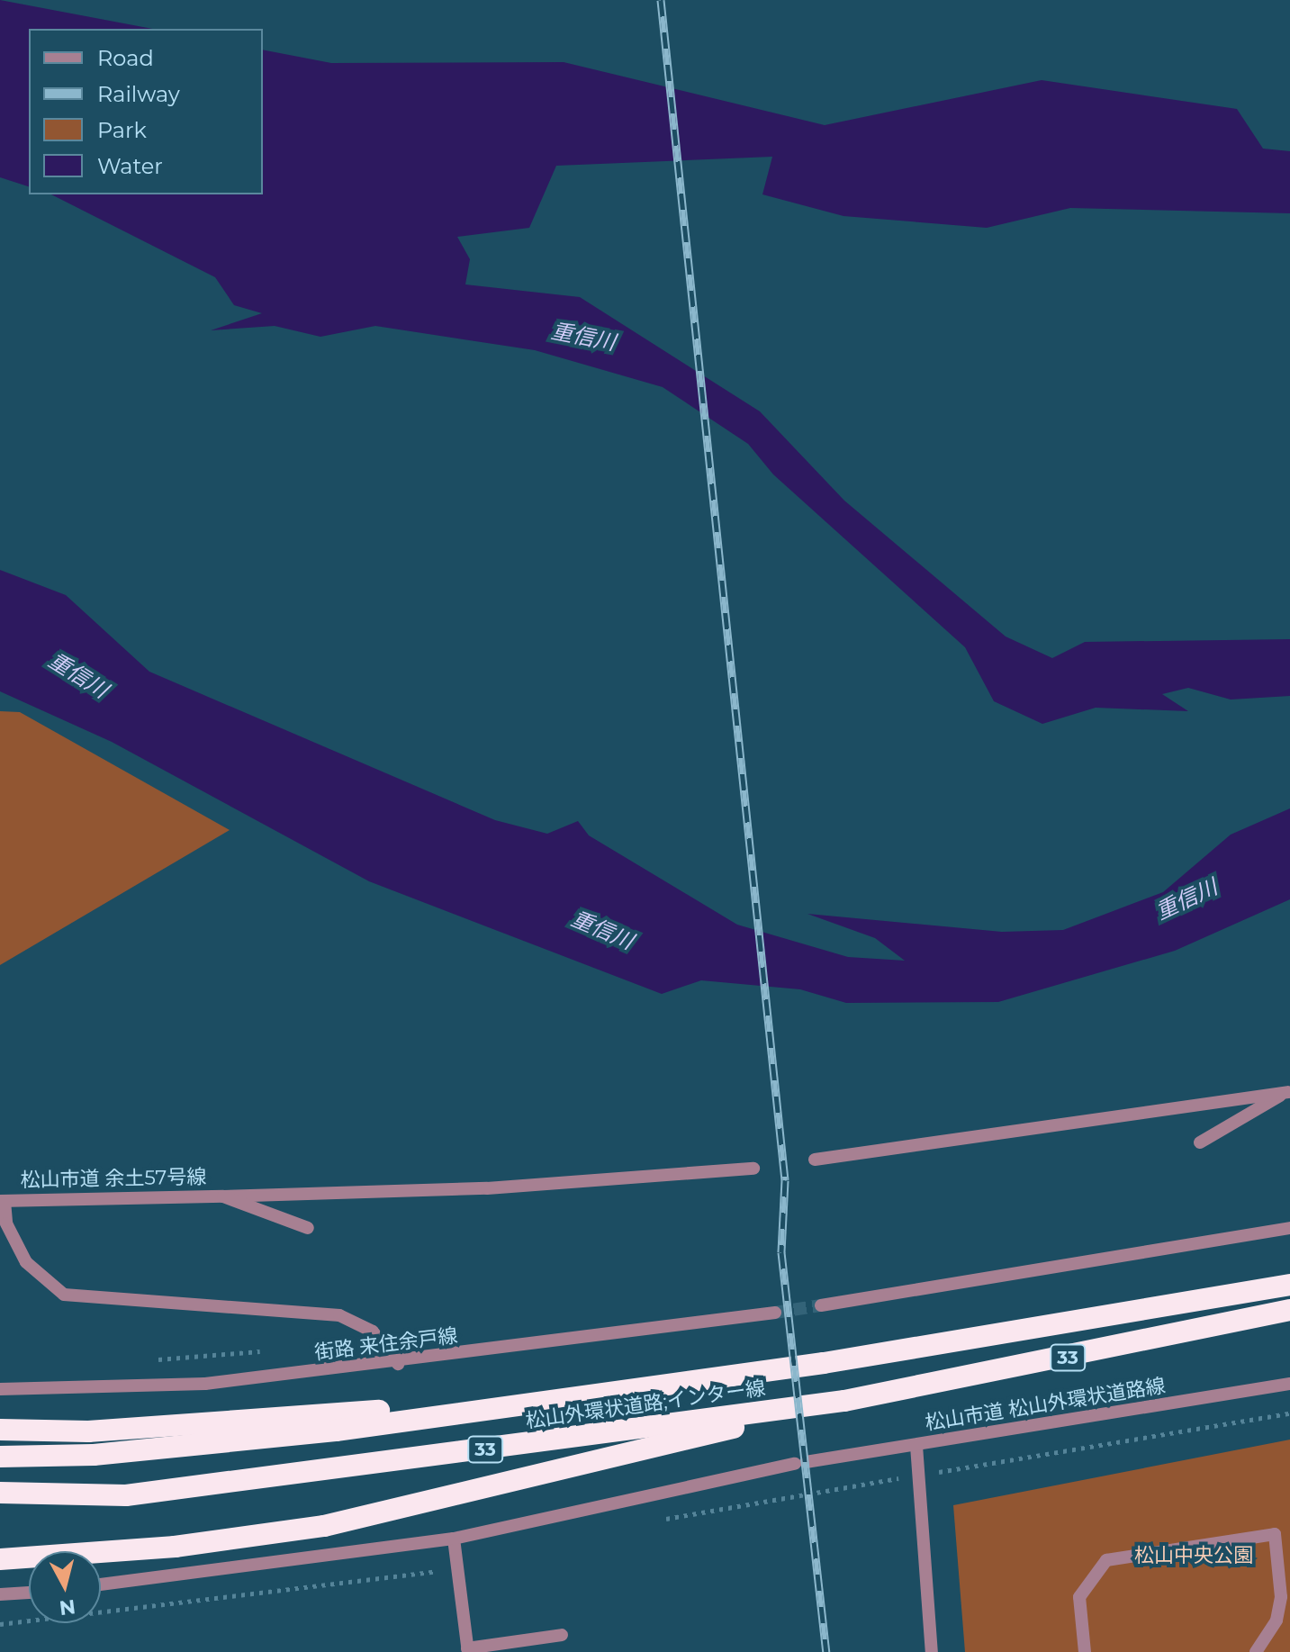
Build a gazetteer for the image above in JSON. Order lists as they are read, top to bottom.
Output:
{
  "streets": {
    "highway": ["33", "松山外環状道路;インター線"],
    "street": ["松山市道 余土57号線", "街路 来住余戸線", "松山市道 松山外環状道路線"]
  },
  "water": ["重信川"],
  "parks": ["松山中央公園"],
  "legend": [
    "Road",
    "Railway",
    "Park",
    "Water"
  ],
  "north": "bottom"
}
